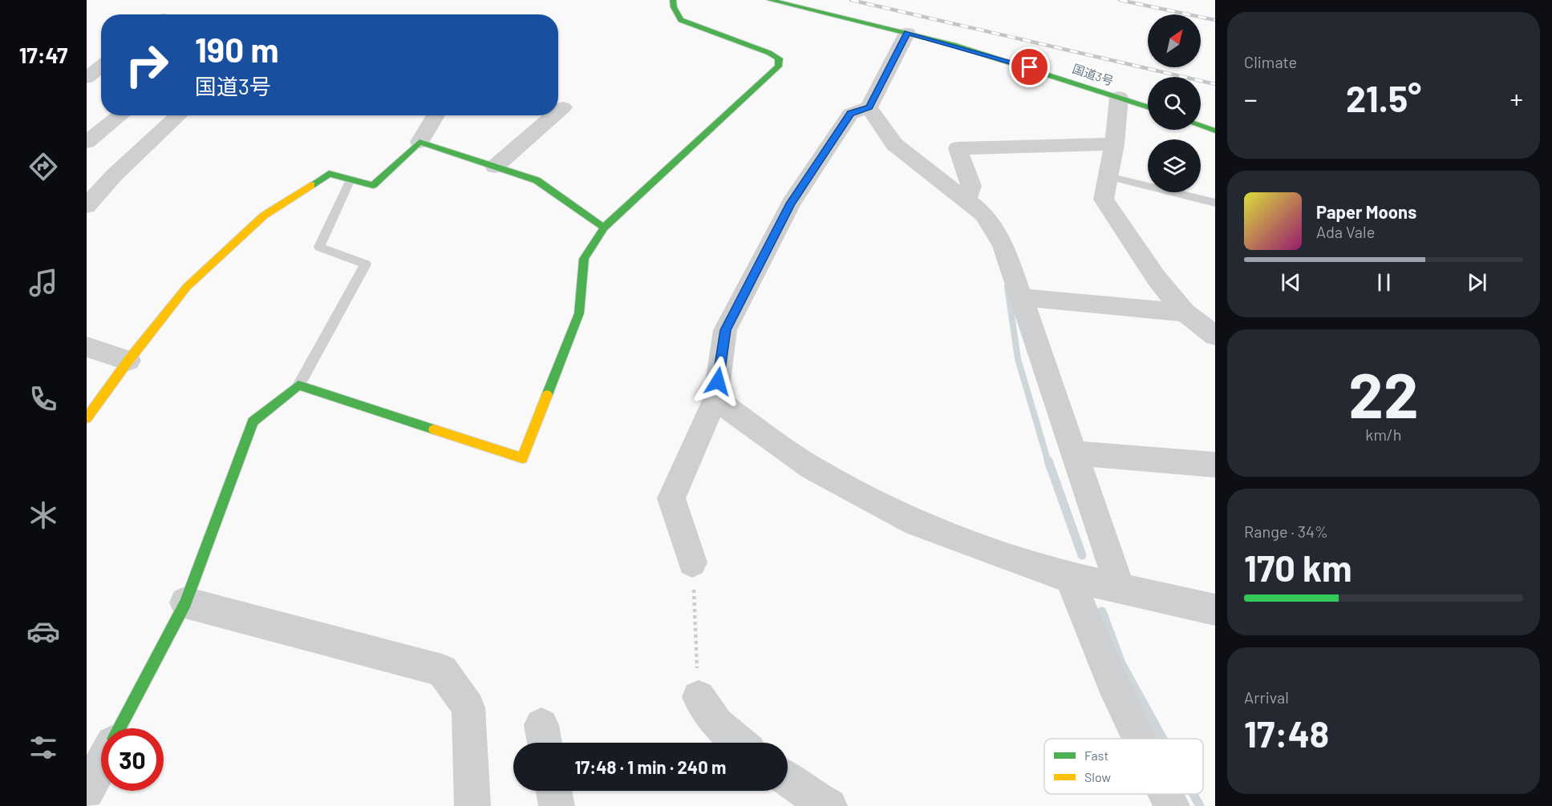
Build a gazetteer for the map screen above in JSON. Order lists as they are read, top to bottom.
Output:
{
  "streets": {
    "main road": ["国道3号"]
  },
  "legend": ["Fast", "Slow"],
  "north": "top right",
  "page": {
    "tabs": "17:47",
    "tile": [
      "Climate",
      ["22", "km/h"],
      ["Range · 34%", "170 km"],
      ["Arrival", "17:48"]
    ],
    "turn": ["190 m", "国道3号"],
    "heat": ["−", "21.5°", "+"],
    "song": ["Paper Moons", "Ada Vale"],
    "limit": "30",
    "trip": "17:48 · 1 min · 240 m"
  }
}
